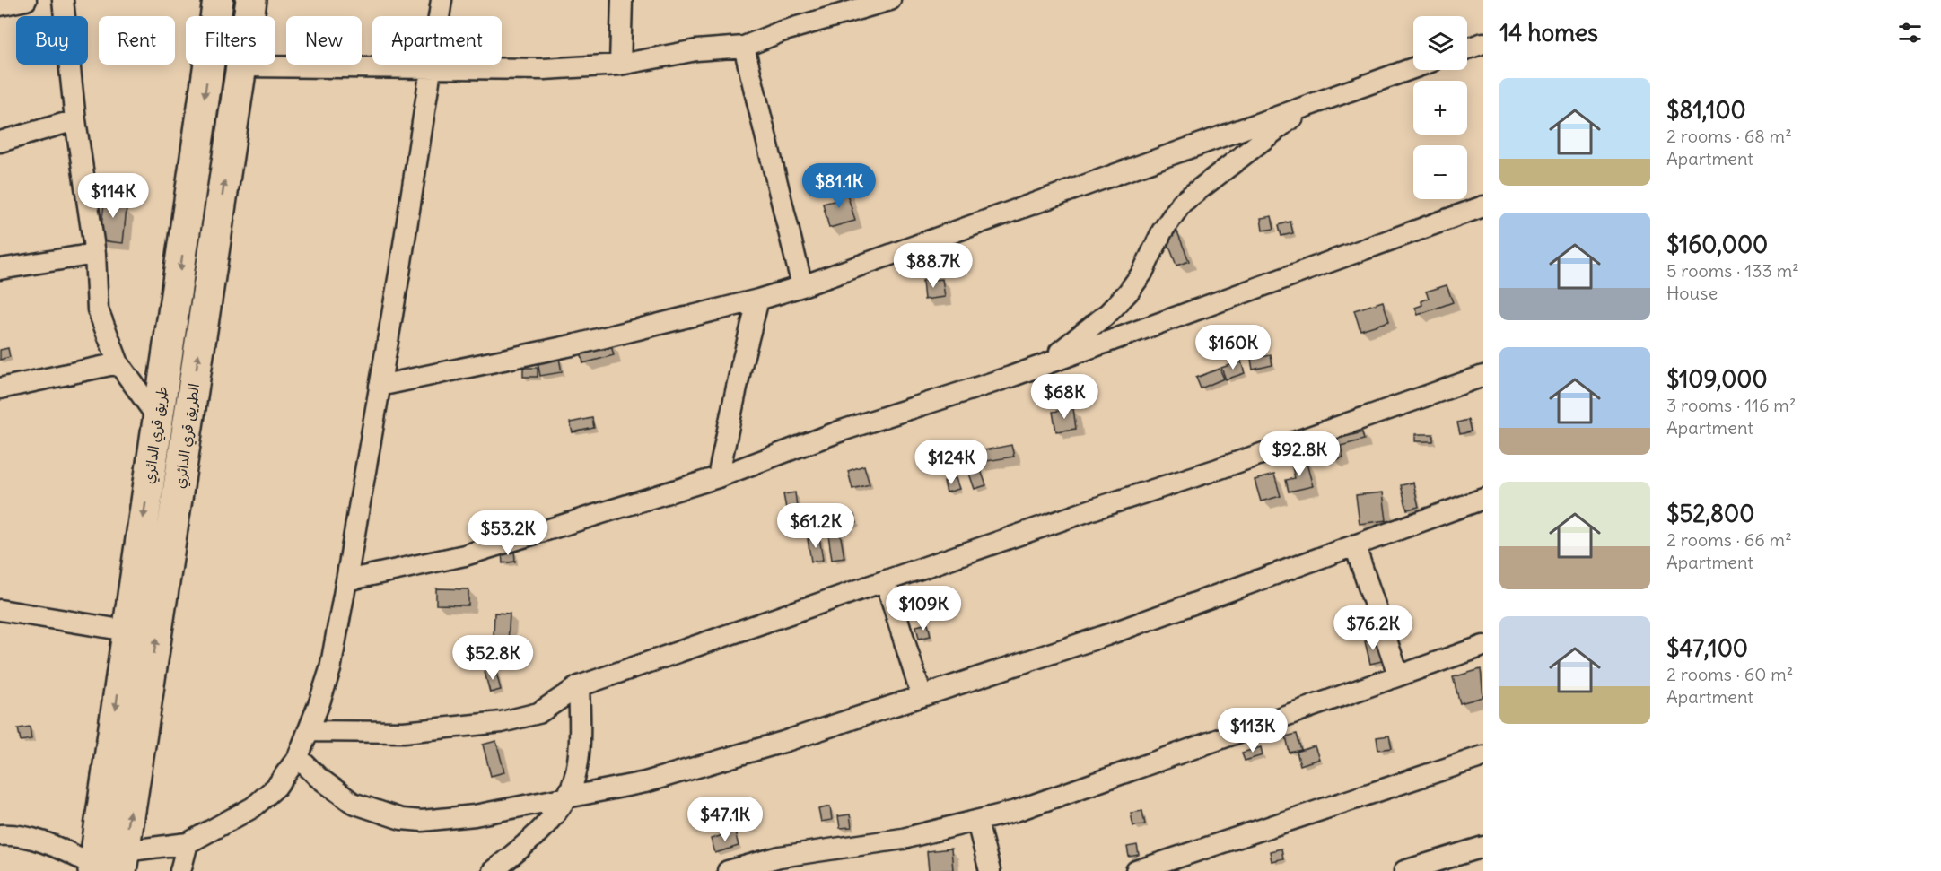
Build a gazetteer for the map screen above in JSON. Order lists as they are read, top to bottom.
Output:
{
  "streets": {
    "highway": ["طريق قري الدائري", "الطريق قري الدائري"]
  },
  "crossings": [
    ["طريق قري الدائري", "الطريق قري الدائري"]
  ],
  "one_way": ["طريق قري الدائري", "الطريق قري الدائري"],
  "page": {
    "heading": "14 homes",
    "map_buttons": ["+", "−"],
    "chip": [
      "Buy",
      "Rent",
      "Filters",
      "New",
      "Apartment"
    ],
    "list": [
      {
        "name": "$81,100",
        "note": "2 rooms · 68 m² · Apartment"
      },
      {
        "name": "$160,000",
        "note": "5 rooms · 133 m² · House"
      },
      {
        "name": "$109,000",
        "note": "3 rooms · 116 m² · Apartment"
      },
      {
        "name": "$52,800",
        "note": "2 rooms · 66 m² · Apartment"
      },
      {
        "name": "$47,100",
        "note": "2 rooms · 60 m² · Apartment"
      }
    ],
    "price": [
      "$81.1K",
      "$114K",
      "$88.7K",
      "$160K",
      "$68K",
      "$92.8K",
      "$124K",
      "$61.2K",
      "$53.2K",
      "$109K",
      "$76.2K",
      "$52.8K",
      "$113K",
      "$47.1K"
    ]
  }
}
